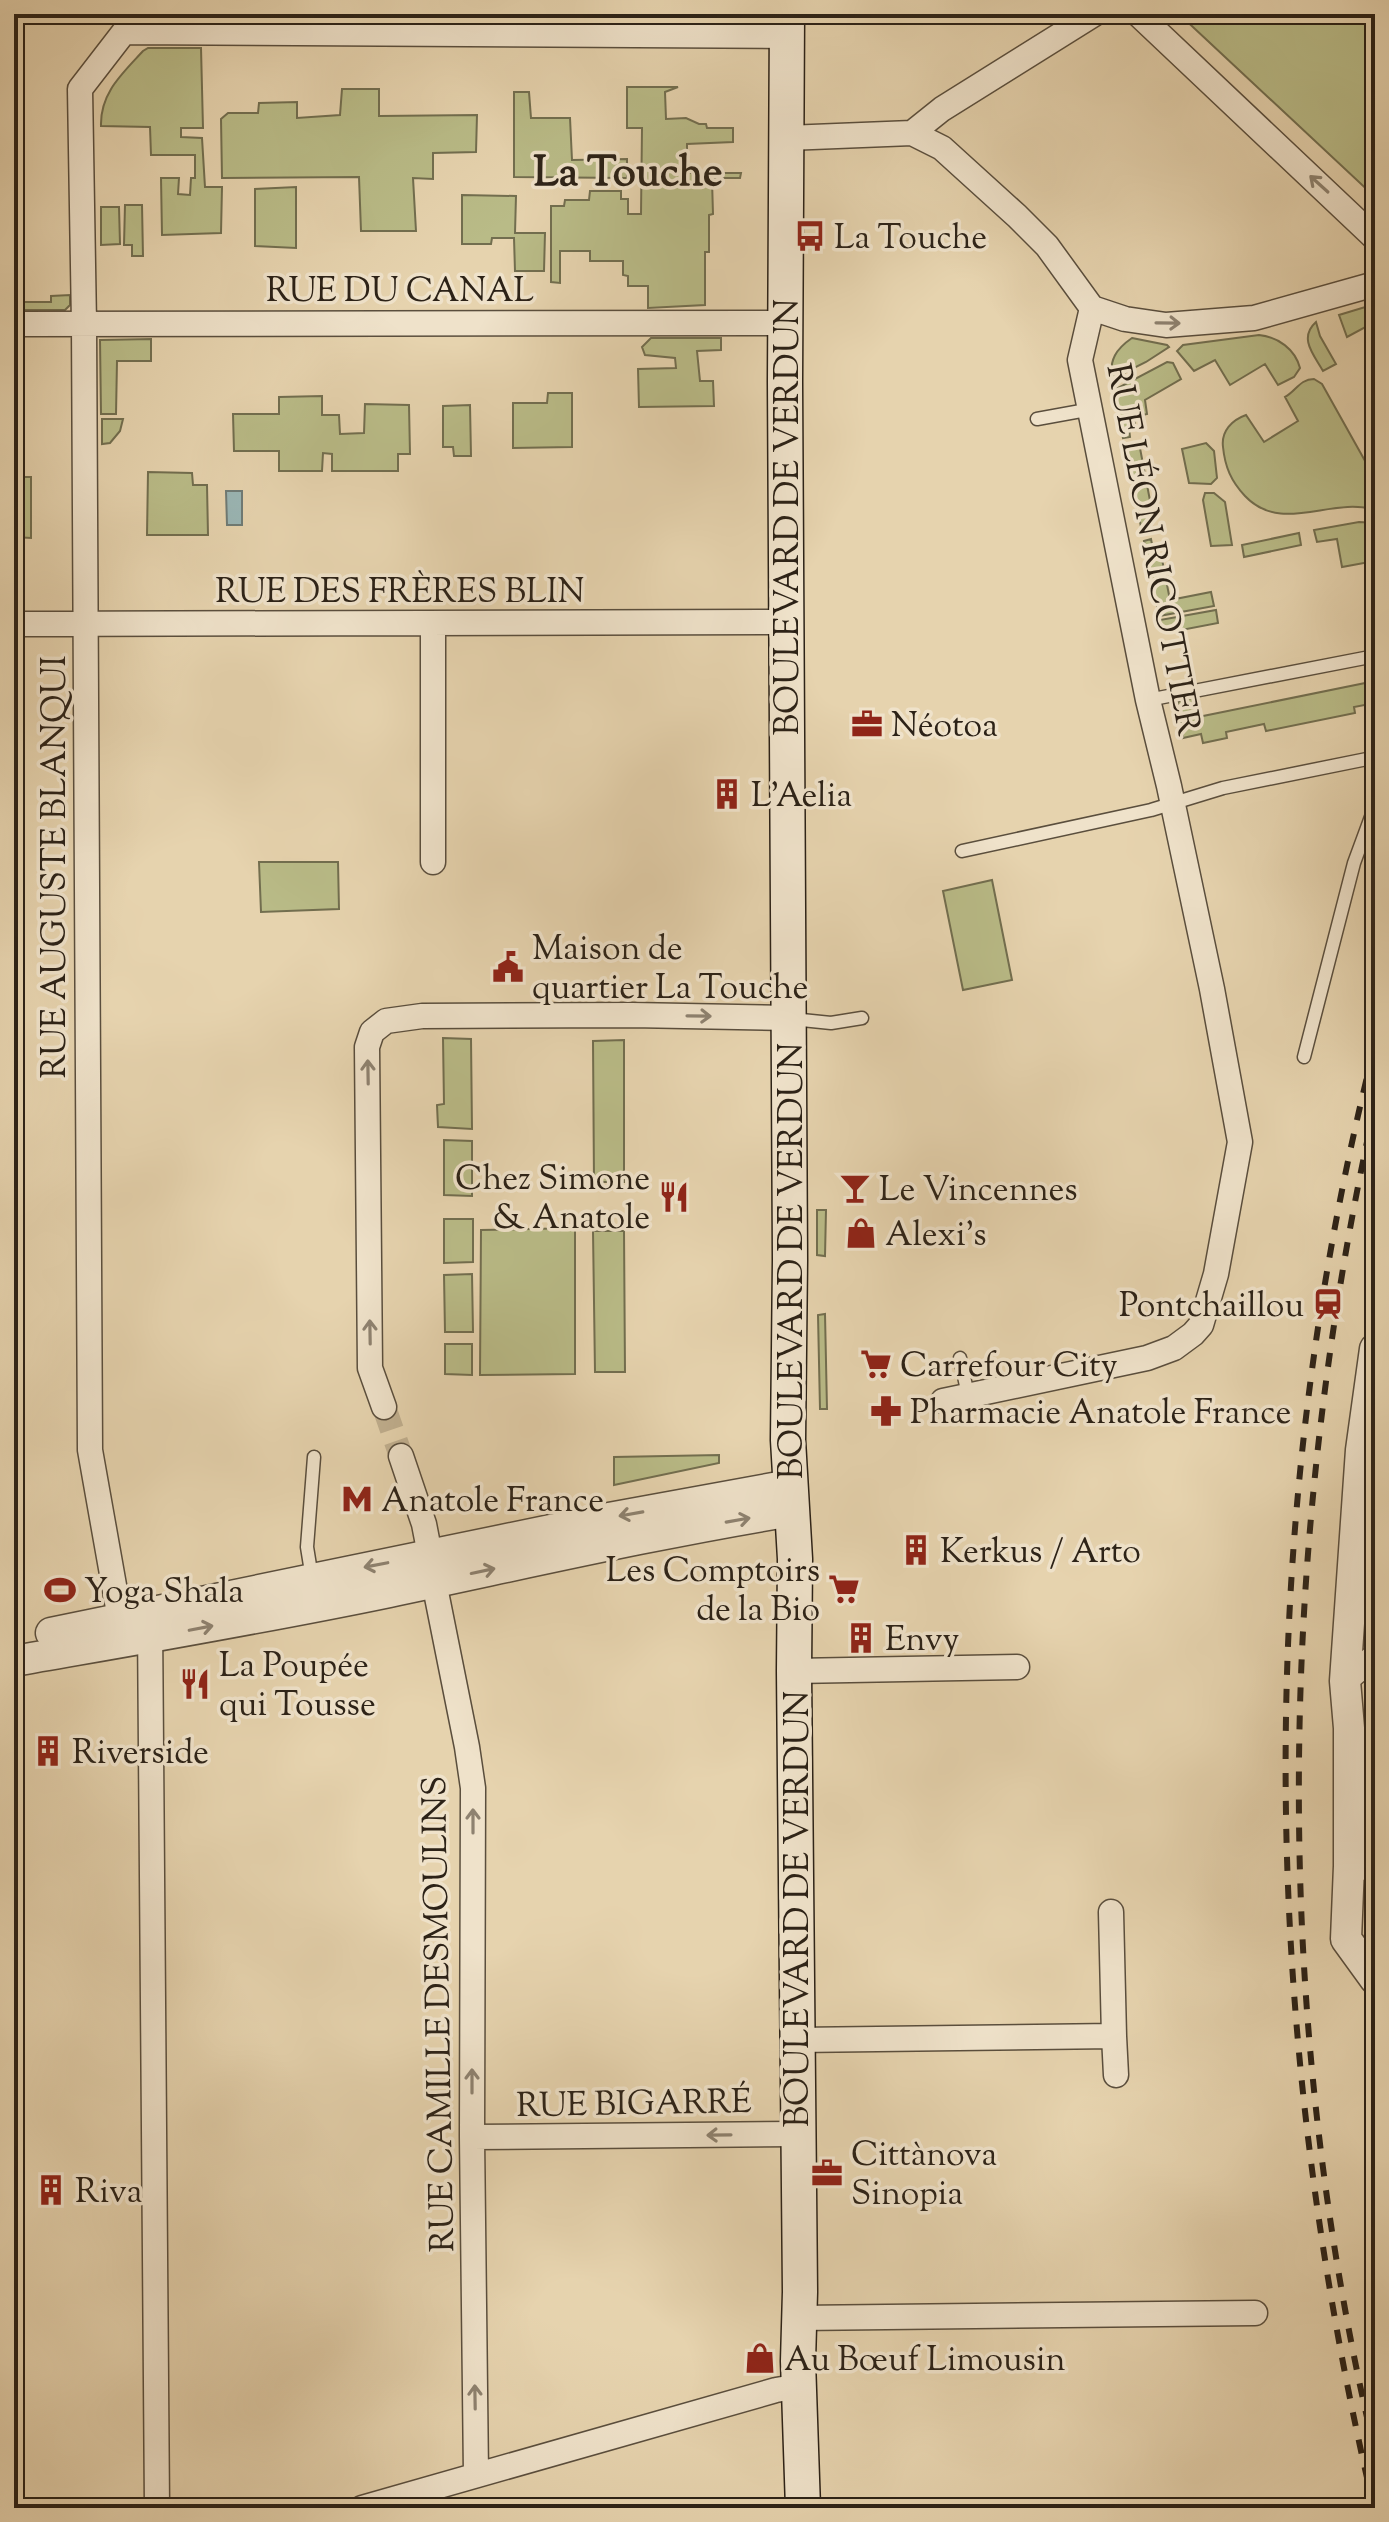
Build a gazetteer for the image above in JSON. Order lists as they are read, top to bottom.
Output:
{
  "streets": {
    "main road": ["BOULEVARD DE VERDUN"],
    "street": [
      "RUE DU CANAL",
      "RUE LÉON RICOTTIER",
      "RUE DES FRÈRES BLIN",
      "RUE AUGUSTE BLANQUI",
      "RUE CAMILLE DESMOULINS",
      "RUE BIGARRÉ"
    ]
  },
  "crossings": [
    ["RUE DU CANAL", "BOULEVARD DE VERDUN"],
    ["RUE DU CANAL", "RUE AUGUSTE BLANQUI"],
    ["BOULEVARD DE VERDUN", "RUE DES FRÈRES BLIN"],
    ["BOULEVARD DE VERDUN", "RUE AUGUSTE BLANQUI"],
    ["BOULEVARD DE VERDUN", "RUE BIGARRÉ"],
    ["RUE DES FRÈRES BLIN", "RUE AUGUSTE BLANQUI"],
    ["RUE CAMILLE DESMOULINS", "RUE BIGARRÉ"]
  ],
  "one_way": ["RUE CAMILLE DESMOULINS", "RUE BIGARRÉ"],
  "districts": ["La Touche"],
  "places": {
    "bus stop": ["La Touche"],
    "office": ["Néotoa", "Cittànova Sinopia"],
    "building": [
      "L'Aelia",
      "Kerkus / Arto",
      "Envy",
      "Riverside",
      "Riva"
    ],
    "public building": ["Maison de quartier La Touche"],
    "bar": ["Le Vincennes"],
    "restaurant": ["Chez Simone & Anatole", "La Poupée qui Tousse"],
    "shop": ["Alexi's", "Au Bœuf Limousin"],
    "station": ["Pontchaillou"],
    "supermarket": ["Carrefour City", "Les Comptoirs de la Bio"],
    "pharmacy": ["Pharmacie Anatole France"],
    "metro station": ["Anatole France"],
    "sports": ["Yoga Shala"]
  }
}
